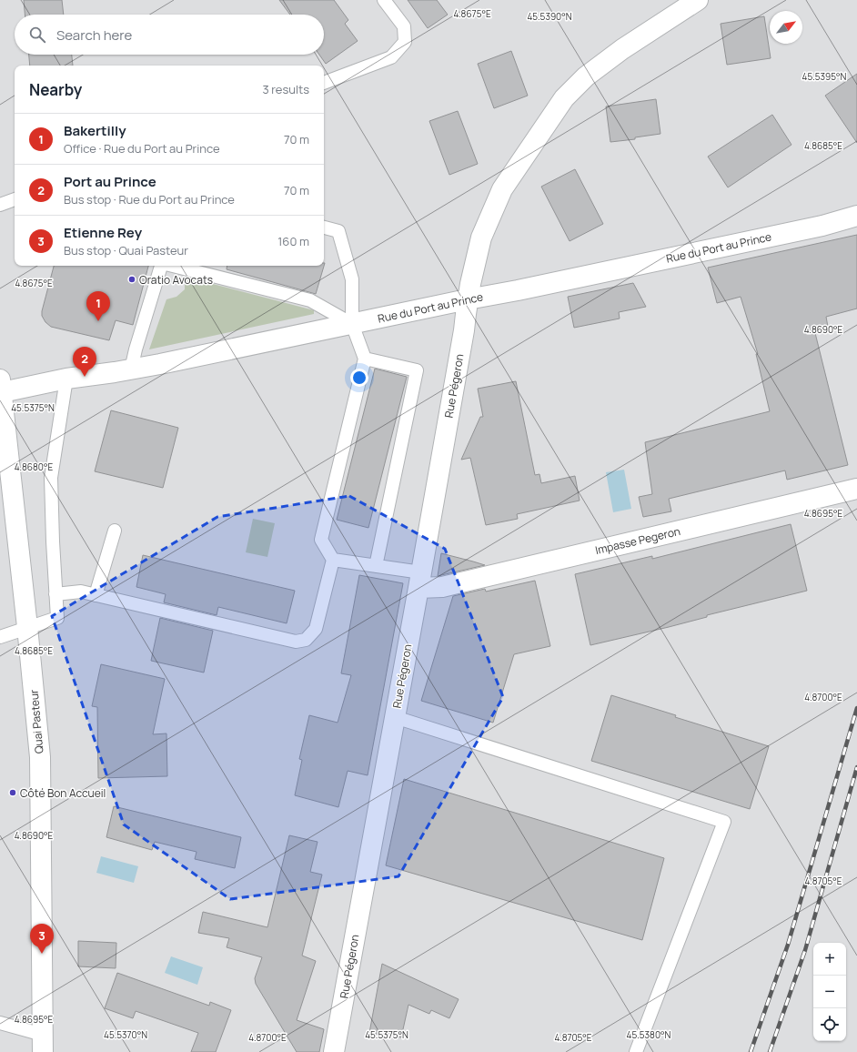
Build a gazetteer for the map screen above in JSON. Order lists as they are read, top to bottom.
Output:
{
  "streets": {
    "street": [
      "Rue du Port au Prince",
      "Rue Pégeron",
      "Impasse Pegeron",
      "Quai Pasteur"
    ]
  },
  "crossings": [
    ["Rue du Port au Prince", "Rue Pégeron"],
    ["Rue du Port au Prince", "Quai Pasteur"],
    ["Rue Pégeron", "Impasse Pegeron"]
  ],
  "places": ["Oratio Avocats", "Côté Bon Accueil"],
  "north": "top right",
  "page": {
    "search": "Search here",
    "heading": ["Nearby", "3 results"],
    "list": [
      {
        "mark": "1",
        "name": "Bakertilly",
        "note": "Office · Rue du Port au Prince",
        "value": "70 m"
      },
      {
        "mark": "2",
        "name": "Port au Prince",
        "note": "Bus stop · Rue du Port au Prince",
        "value": "70 m"
      },
      {
        "mark": "3",
        "name": "Etienne Rey",
        "note": "Bus stop · Quai Pasteur",
        "value": "160 m"
      }
    ],
    "pins": ["1", "2", "3"],
    "map_buttons": ["+", "−"]
  },
  "coordinates": [
    "4.8675°E",
    "45.5390°N",
    "45.5395°N",
    "4.8685°E",
    "4.8690°E",
    "45.5375°N",
    "4.8680°E",
    "4.8695°E",
    "4.8700°E",
    "4.8705°E",
    "45.5370°N",
    "45.5380°N"
  ]
}
